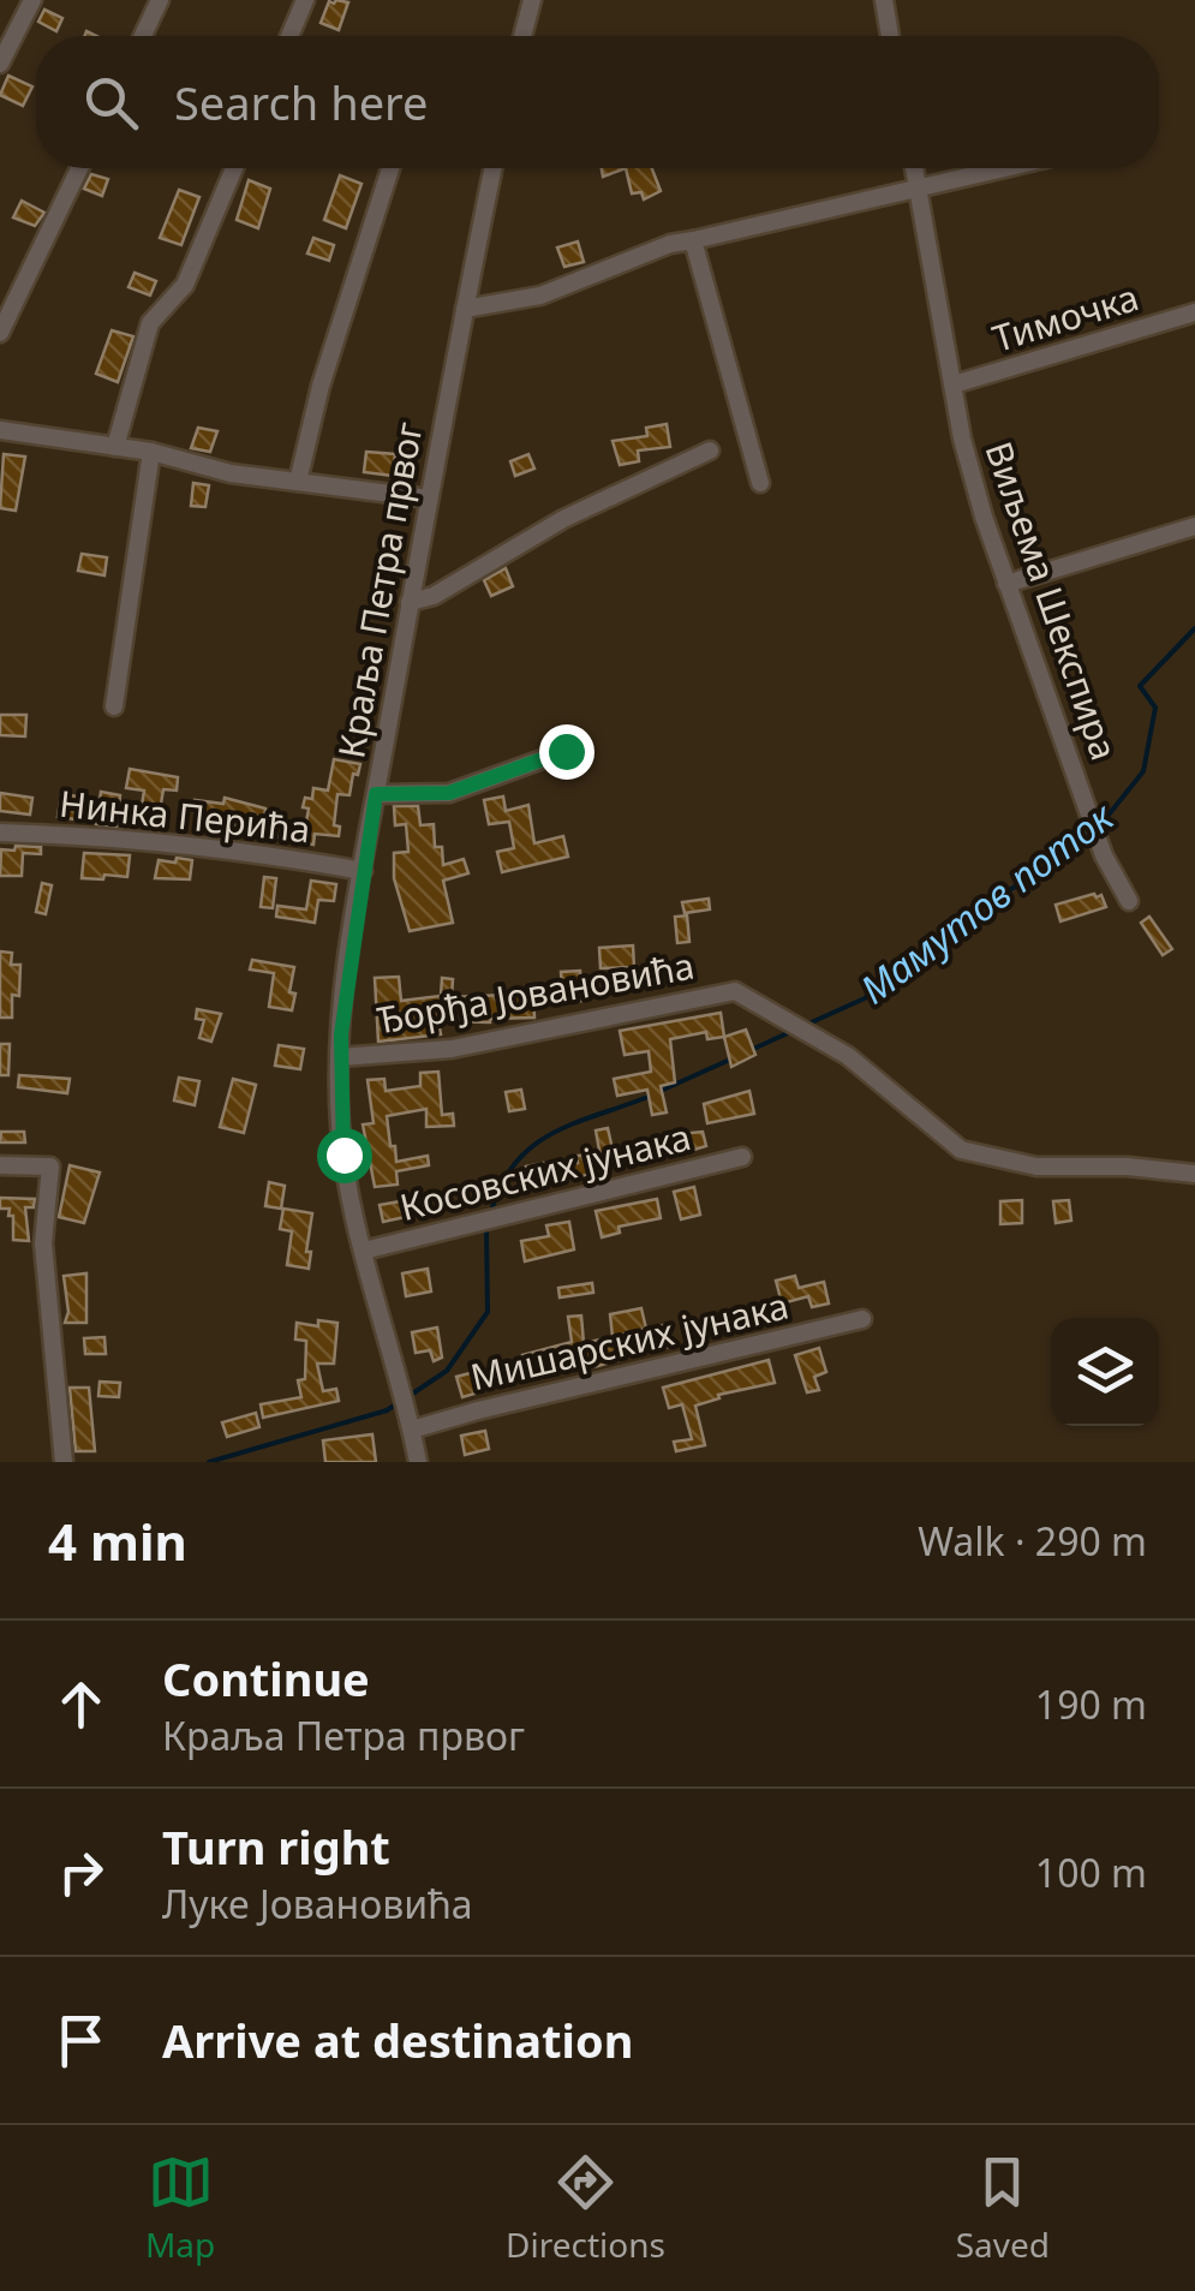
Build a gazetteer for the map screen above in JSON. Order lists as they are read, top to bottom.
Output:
{
  "streets": {
    "street": [
      "Тимочка",
      "Краља Петра првог",
      "Виљема Шекспира",
      "Нинка Перића",
      "Ђорђа Јовановића",
      "Косовских јунака",
      "Мишарских јунака"
    ]
  },
  "crossings": [
    ["Тимочка", "Виљема Шекспира"],
    ["Краља Петра првог", "Нинка Перића"],
    ["Краља Петра првог", "Ђорђа Јовановића"],
    ["Краља Петра првог", "Косовских јунака"],
    ["Краља Петра првог", "Мишарских јунака"]
  ],
  "water": ["Мамутов поток"],
  "page": {
    "search": "Search here",
    "heading": ["4 min", "Walk · 290 m"],
    "list": [
      ["Continue", "Краља Петра првог", "190 m"],
      ["Turn right", "Луке Јовановића", "100 m"],
      "Arrive at destination"
    ],
    "nav": ["Map", "Directions", "Saved"]
  }
}
